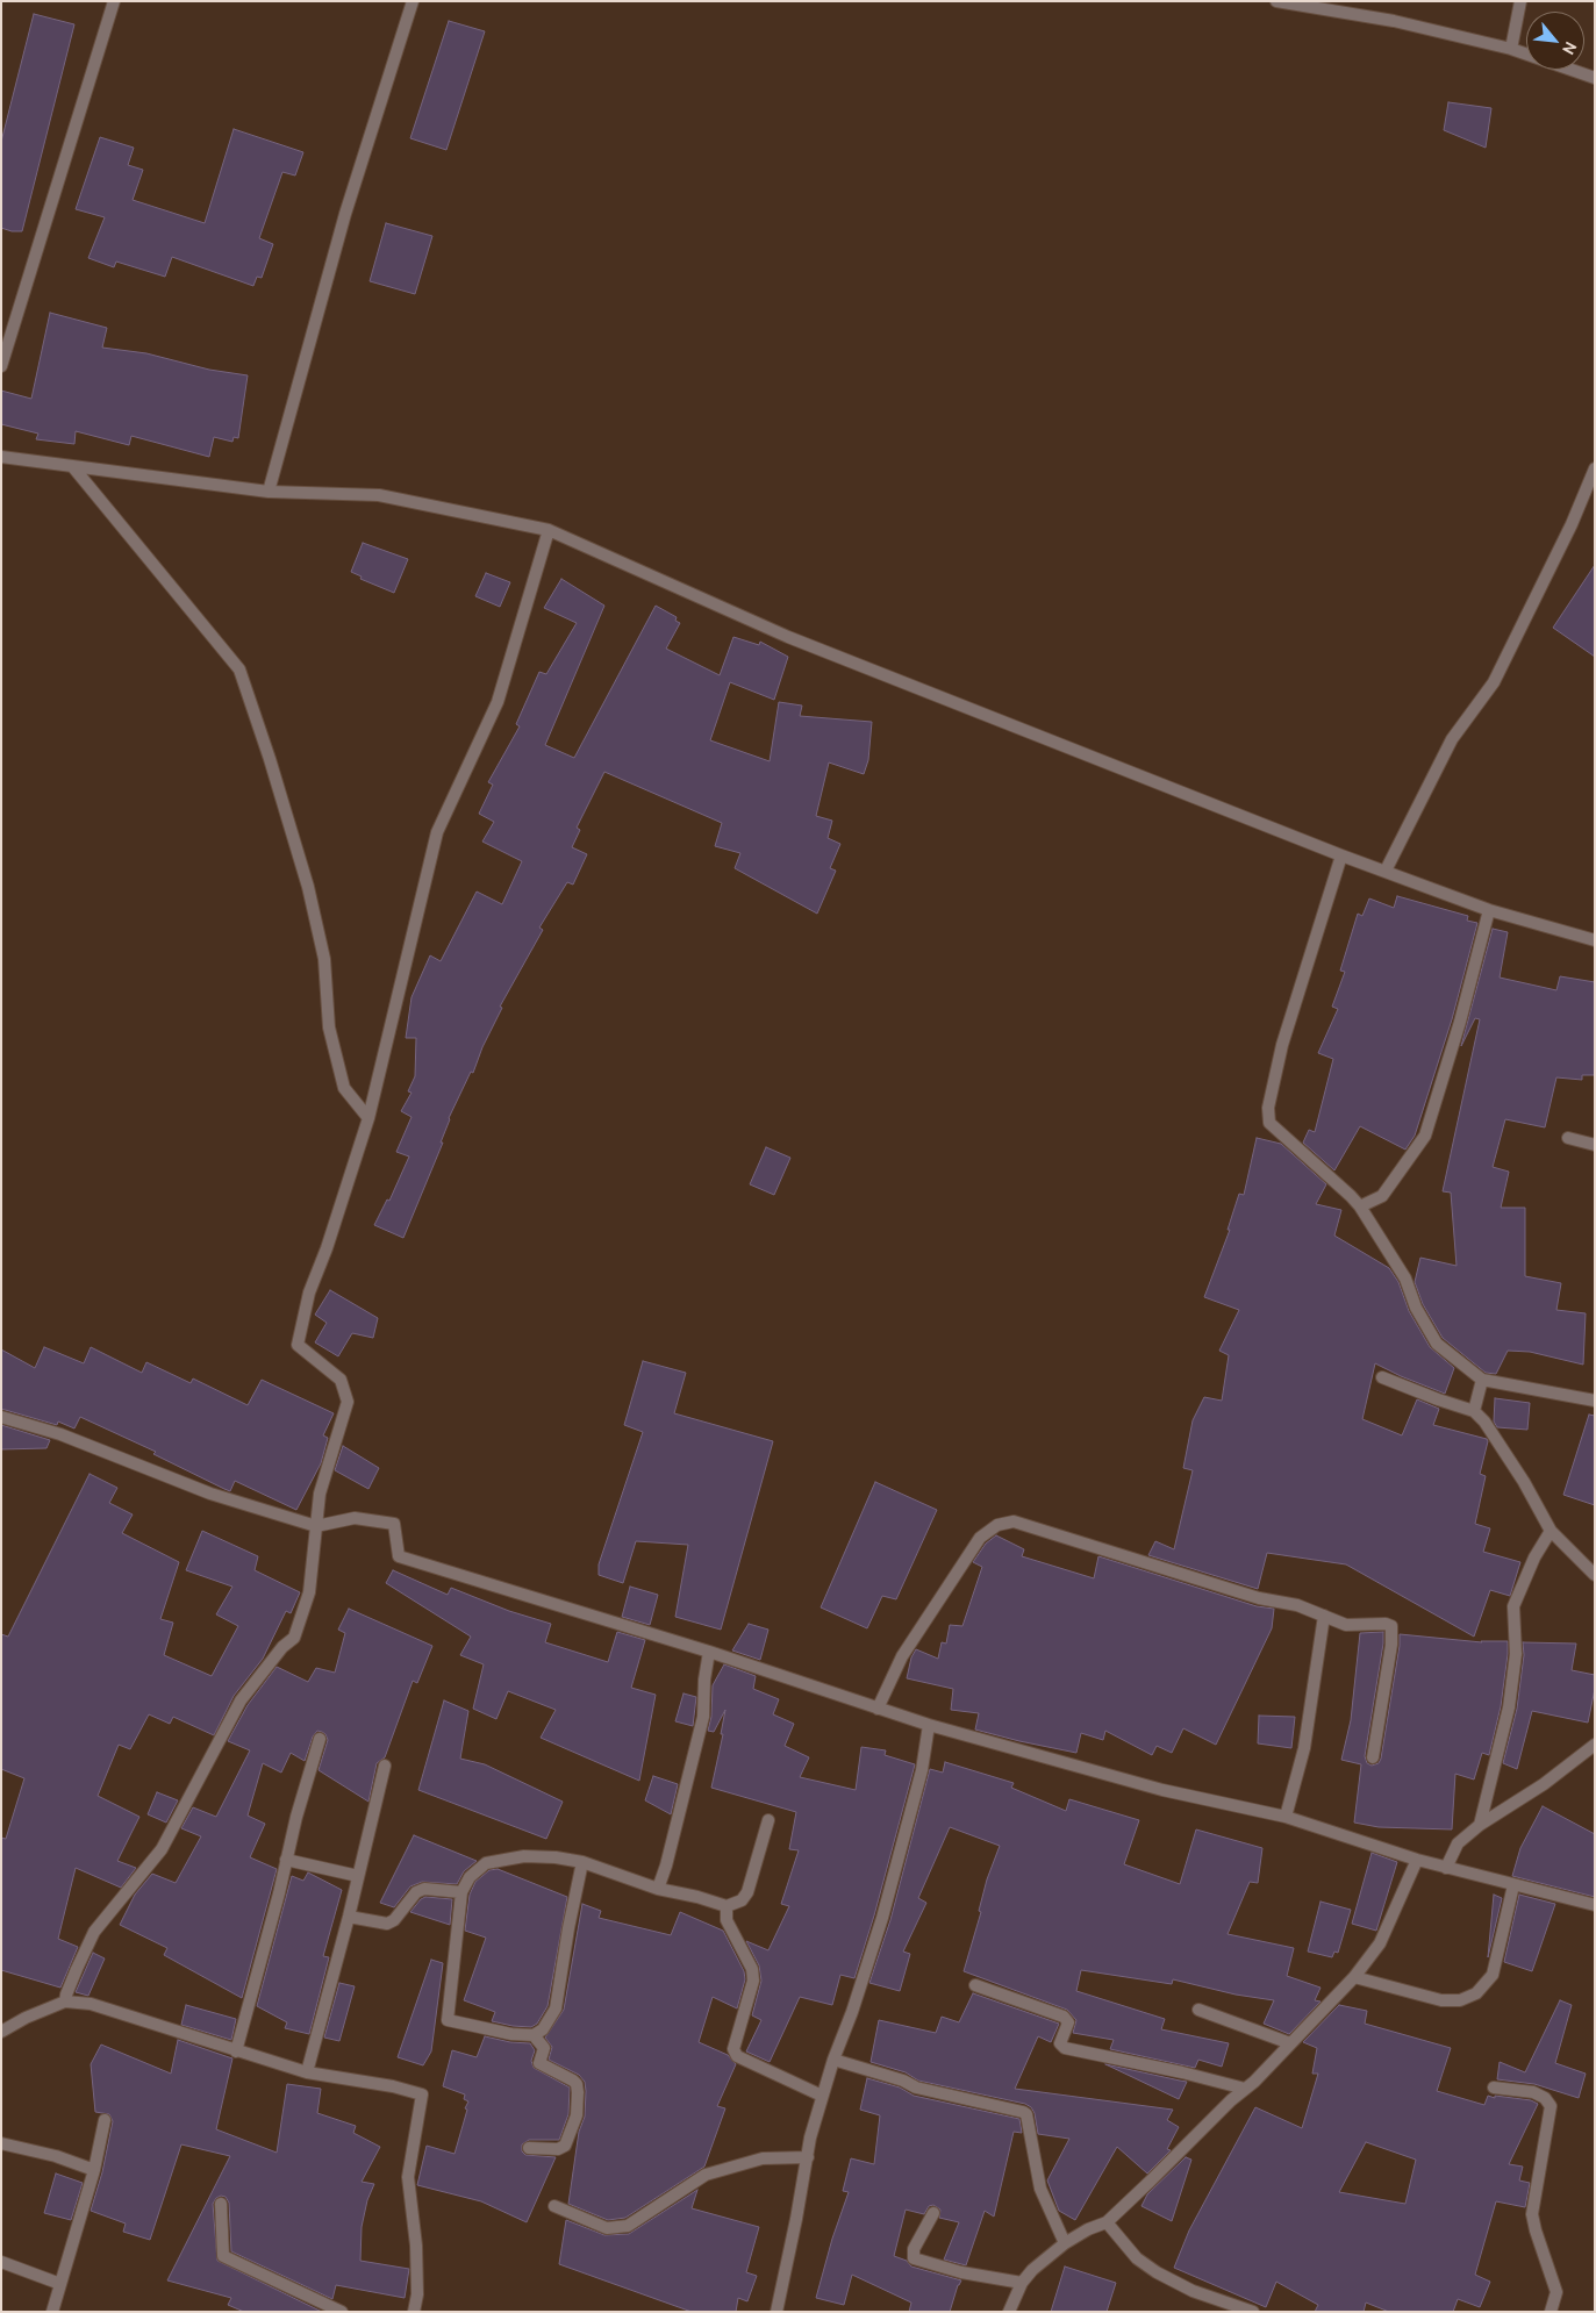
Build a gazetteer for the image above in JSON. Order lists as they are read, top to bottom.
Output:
{
  "north": "bottom right"
}
